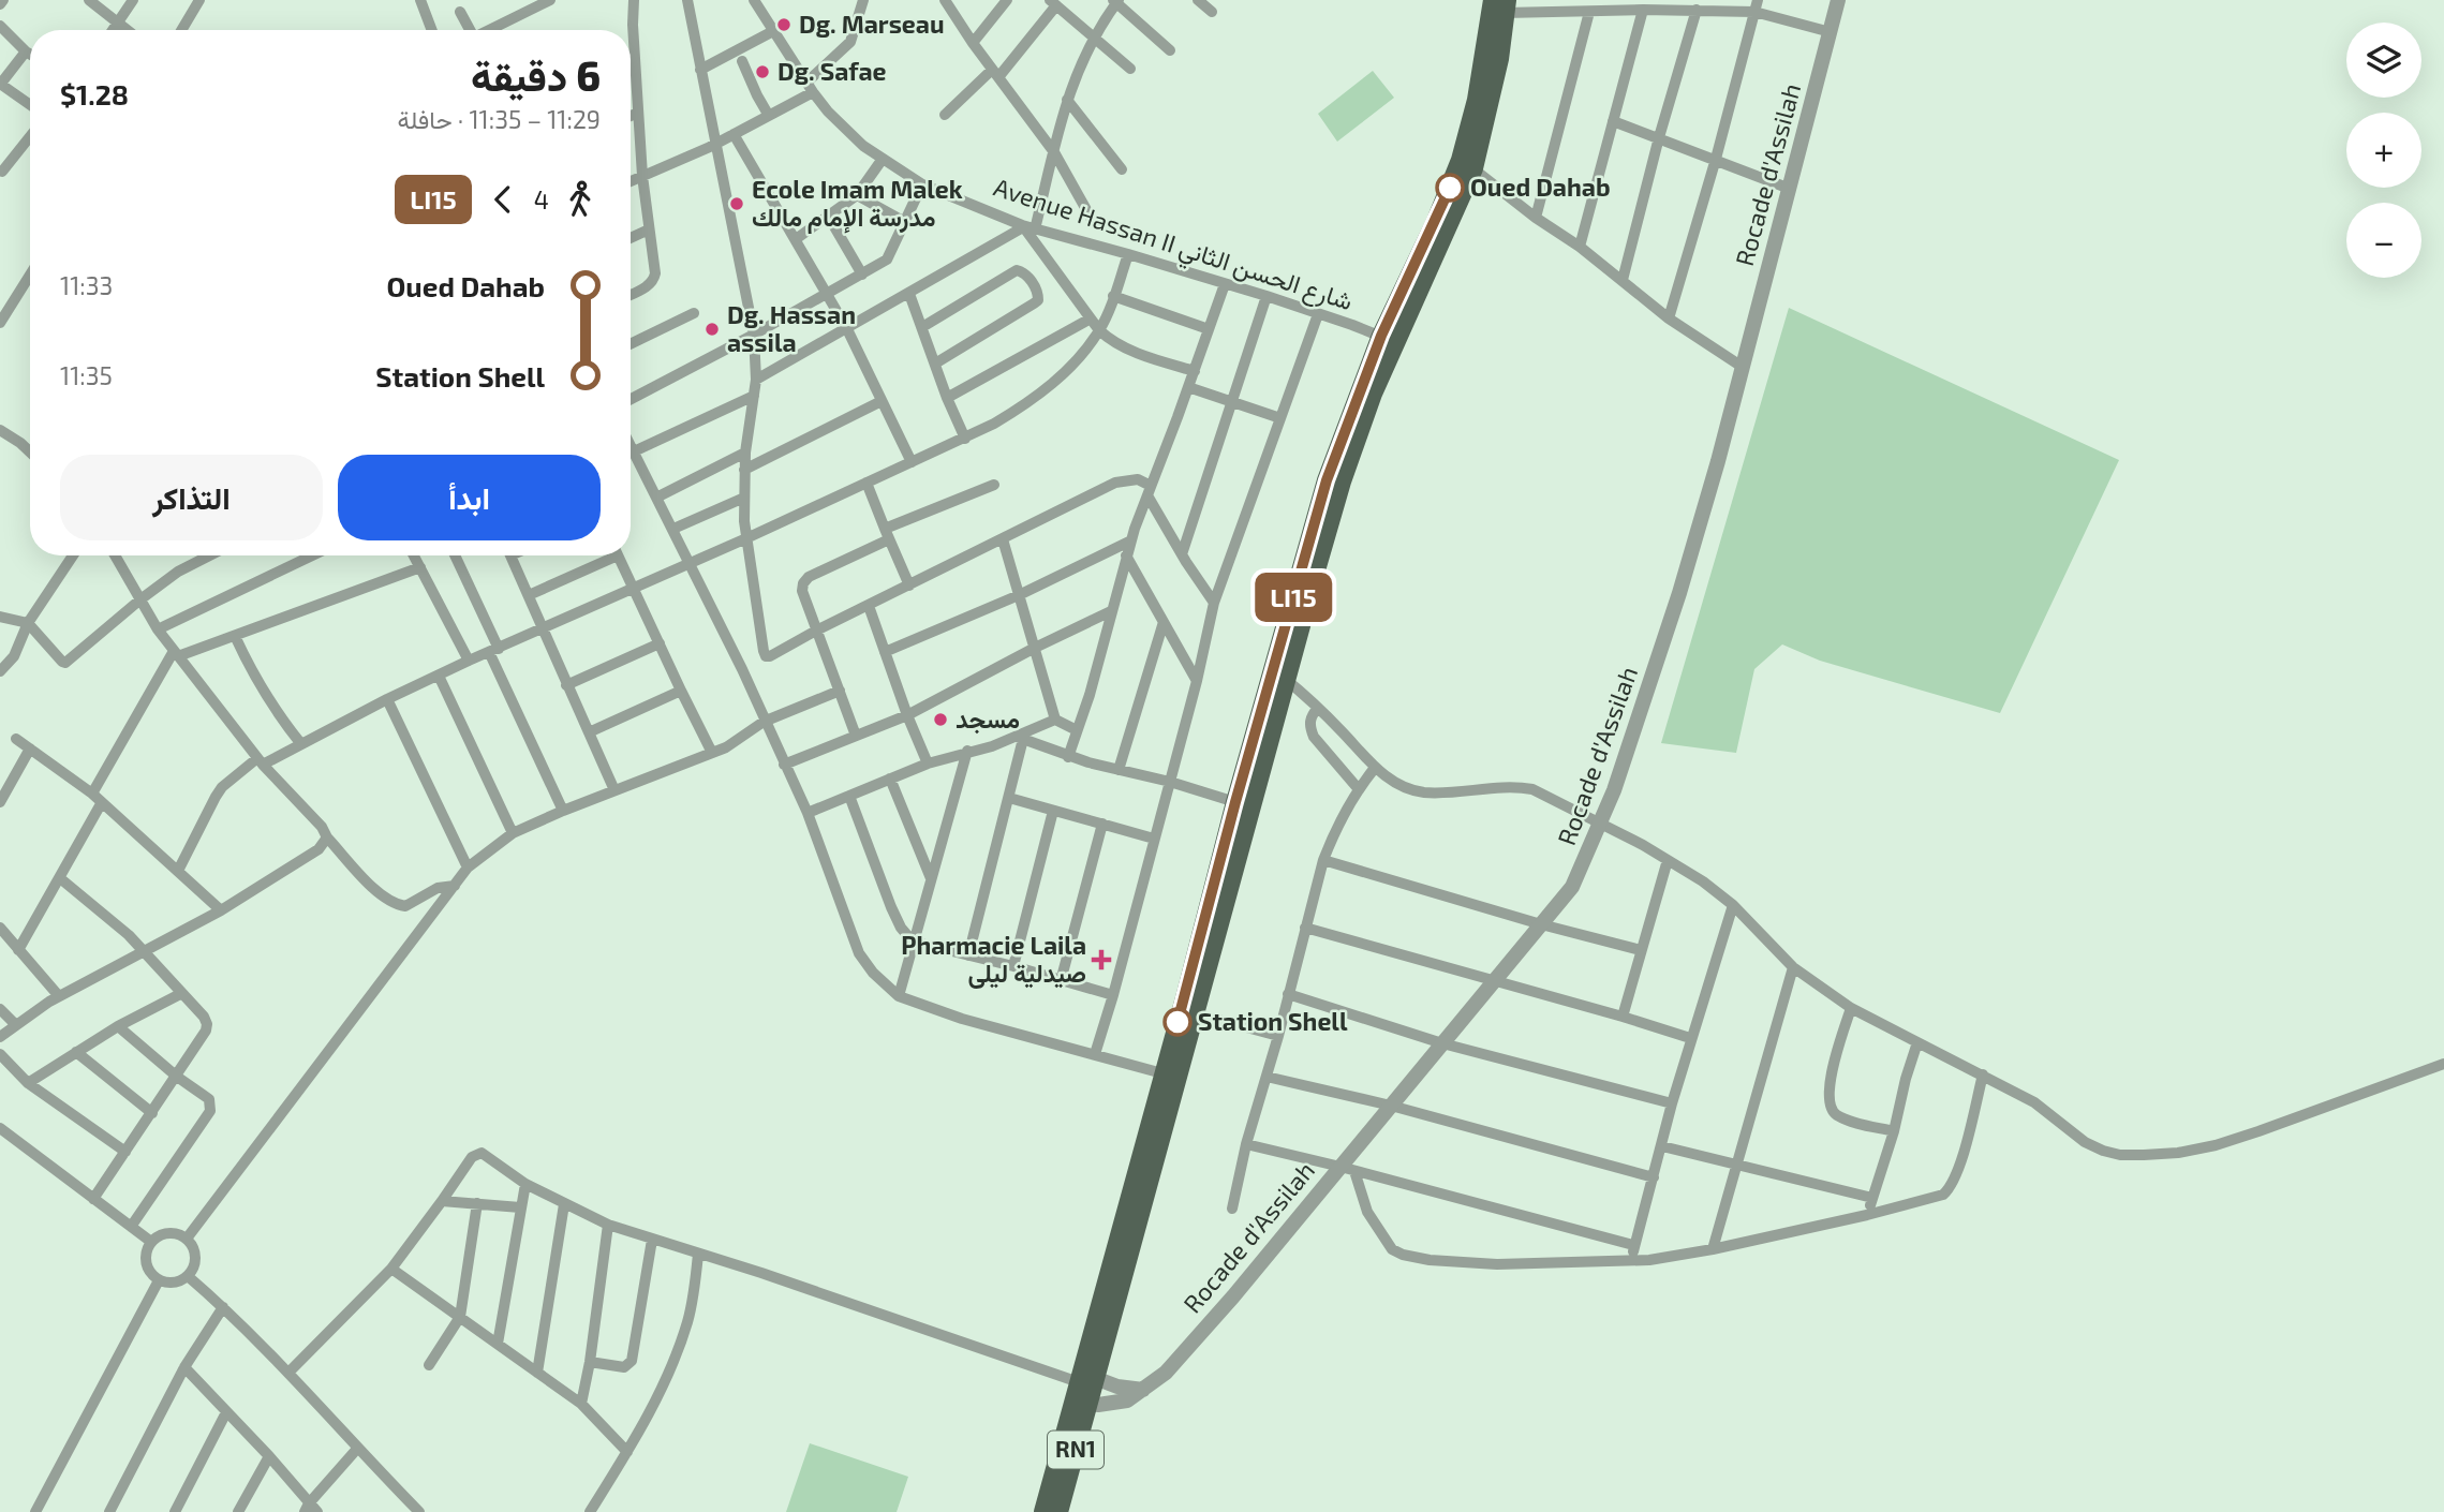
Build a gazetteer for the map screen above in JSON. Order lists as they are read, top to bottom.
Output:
{
  "streets": {
    "main road": ["RN1"],
    "street": ["Rocade d'Assilah", "Avenue Hassan II شارع الحسن الثاني"]
  },
  "crossings": [
    ["Rocade d'Assilah", "RN1"],
    ["Avenue Hassan II شارع الحسن الثاني", "RN1"]
  ],
  "places": {
    "other": [
      "Dg. Marseau",
      "Dg. Safae",
      "Oued Dahab",
      "Ecole Imam Malek مدرسة الإمام مالك",
      "Dg. Hassan assila",
      "مسجد",
      "Station Shell"
    ],
    "health": ["Pharmacie Laila صيدلية ليلى"]
  },
  "lines": ["bus line LI15"],
  "page": {
    "on_map": "LI15",
    "map_buttons": ["+", "−"],
    "heading": ["6 دقيقة", "11:29 – 11:35 · حافلة", "$1.28"],
    "legs": ["4", "LI15"],
    "list": [
      {
        "name": "Oued Dahab",
        "value": "11:33"
      },
      {
        "name": "Station Shell",
        "value": "11:35"
      }
    ],
    "buttons": ["ابدأ", "التذاكر"]
  }
}
